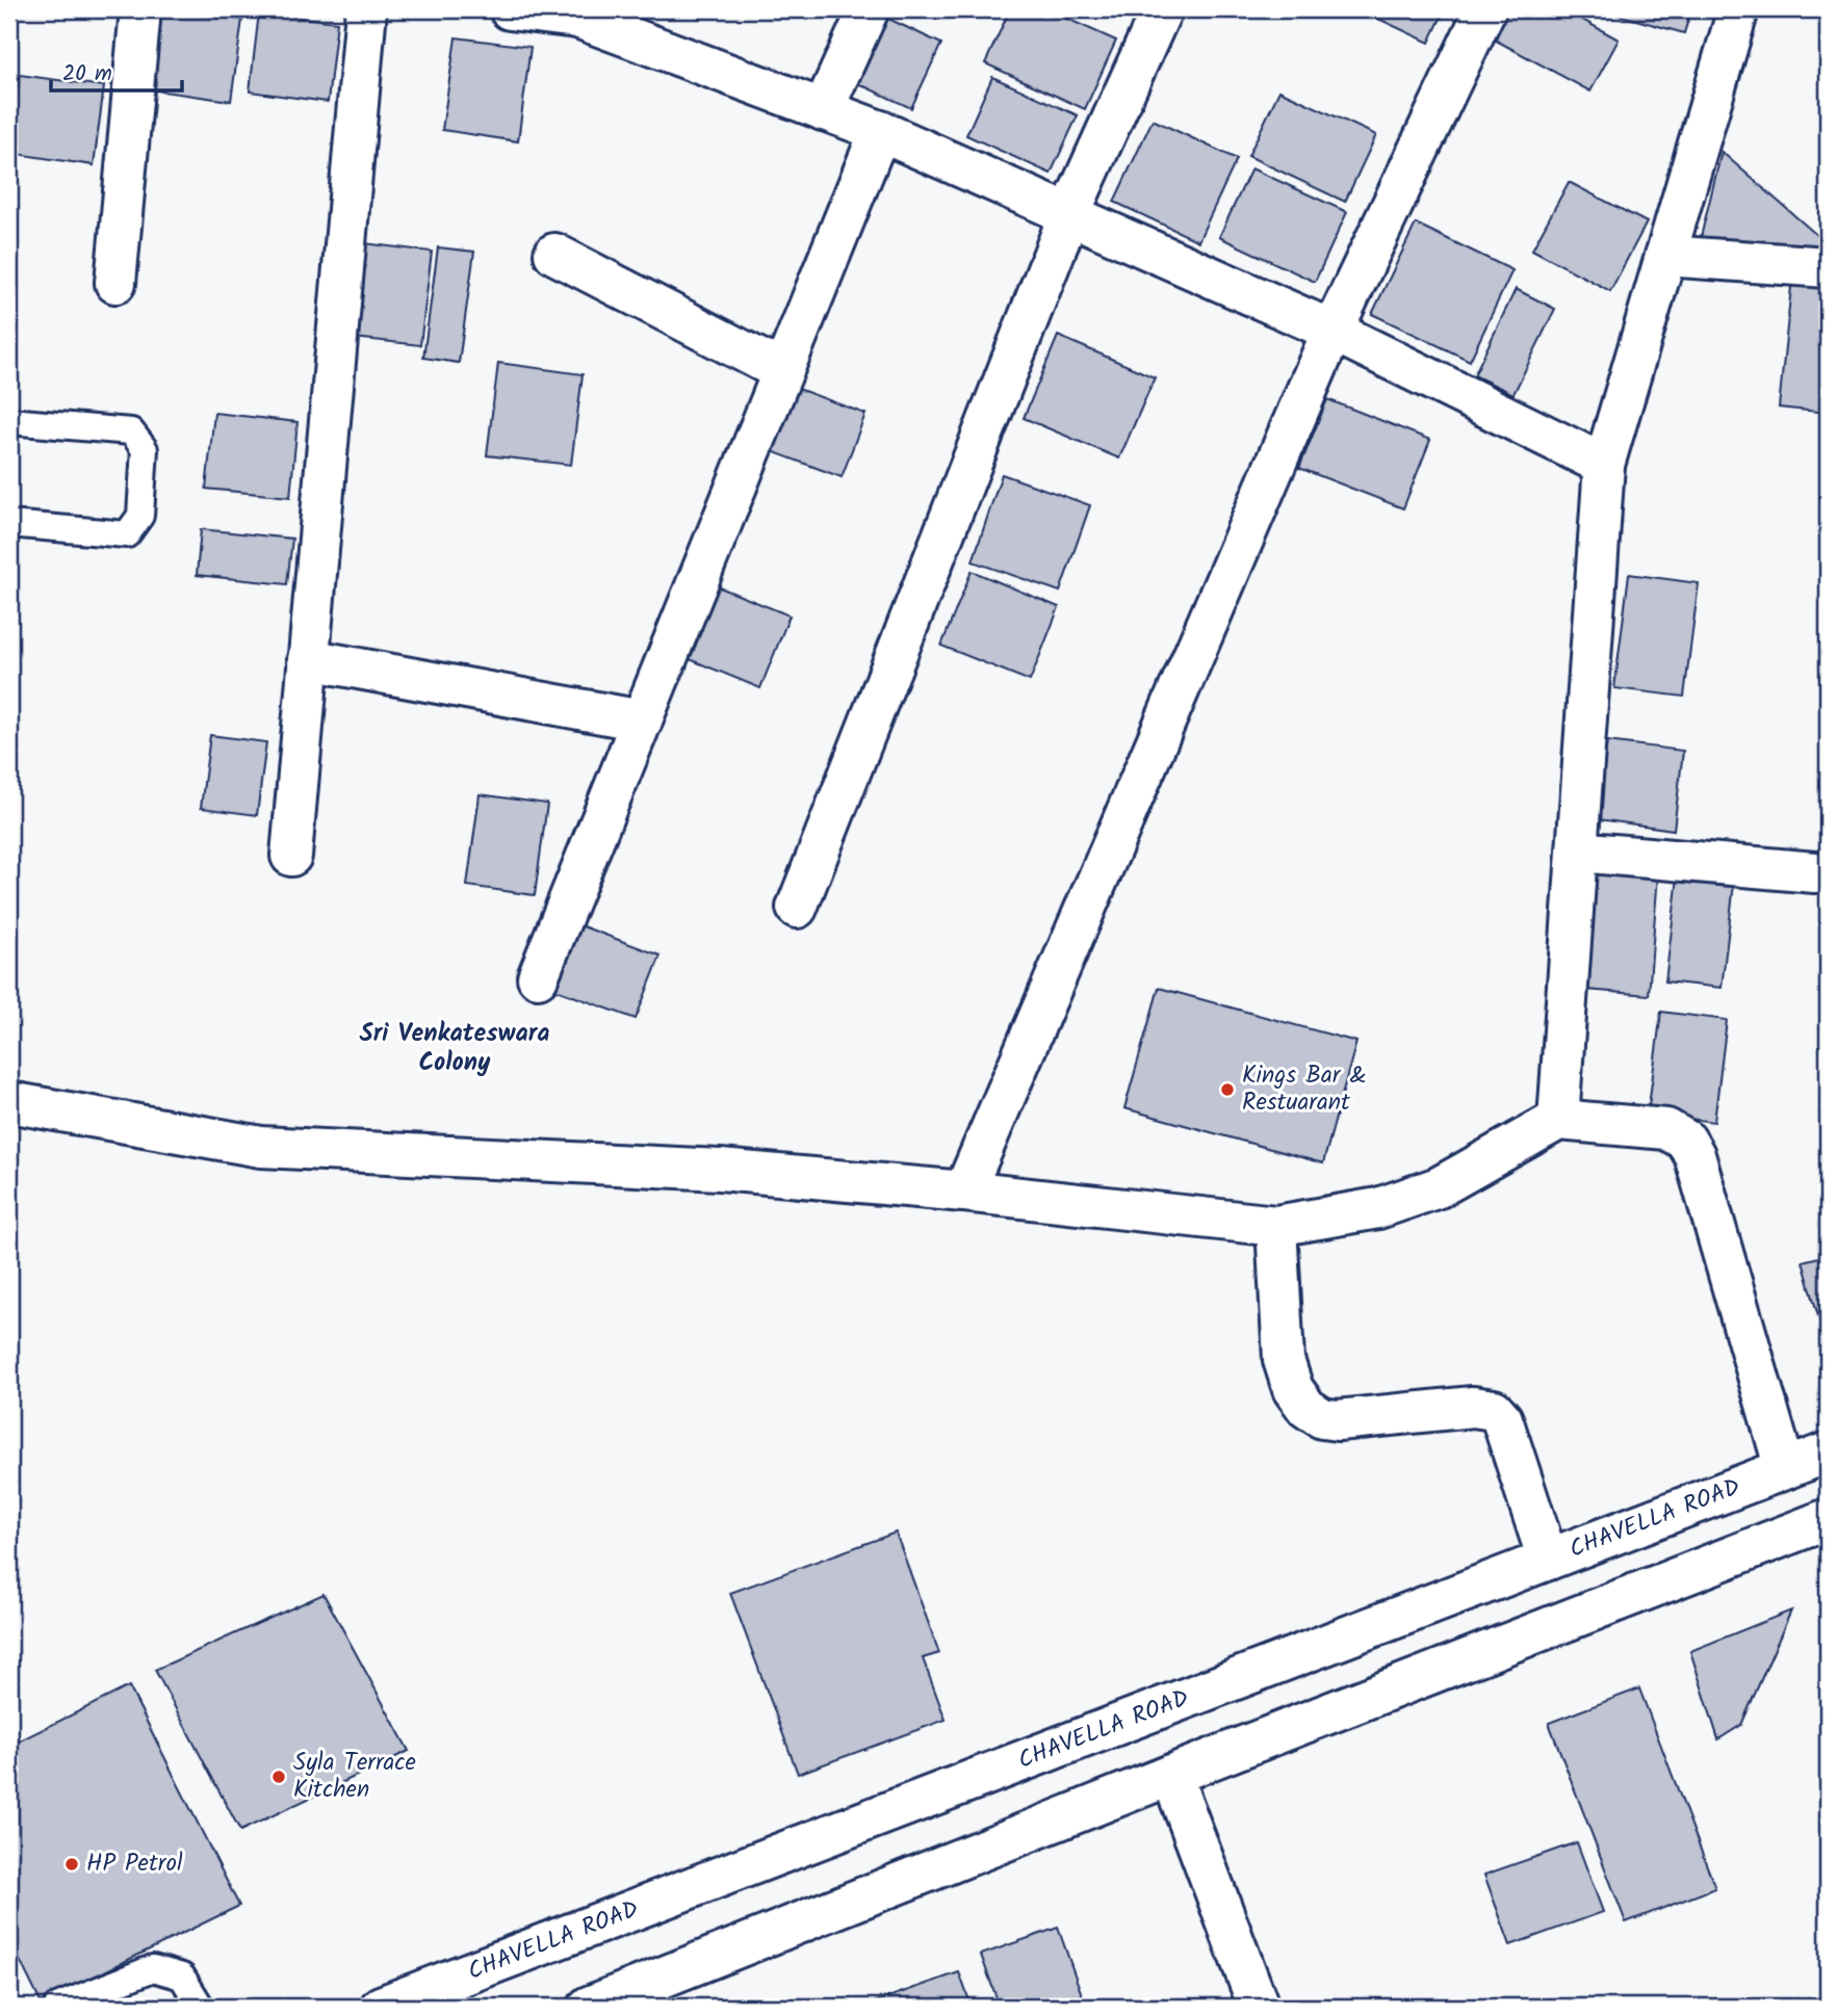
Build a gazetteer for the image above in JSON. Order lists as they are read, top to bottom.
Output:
{
  "streets": {
    "main road": ["CHAVELLA ROAD"]
  },
  "districts": ["Sri Venkateswara Colony"],
  "places": ["Kings Bar & Restuarant", "Syla Terrace Kitchen", "HP Petrol"],
  "scale_bar": "20 m"
}
